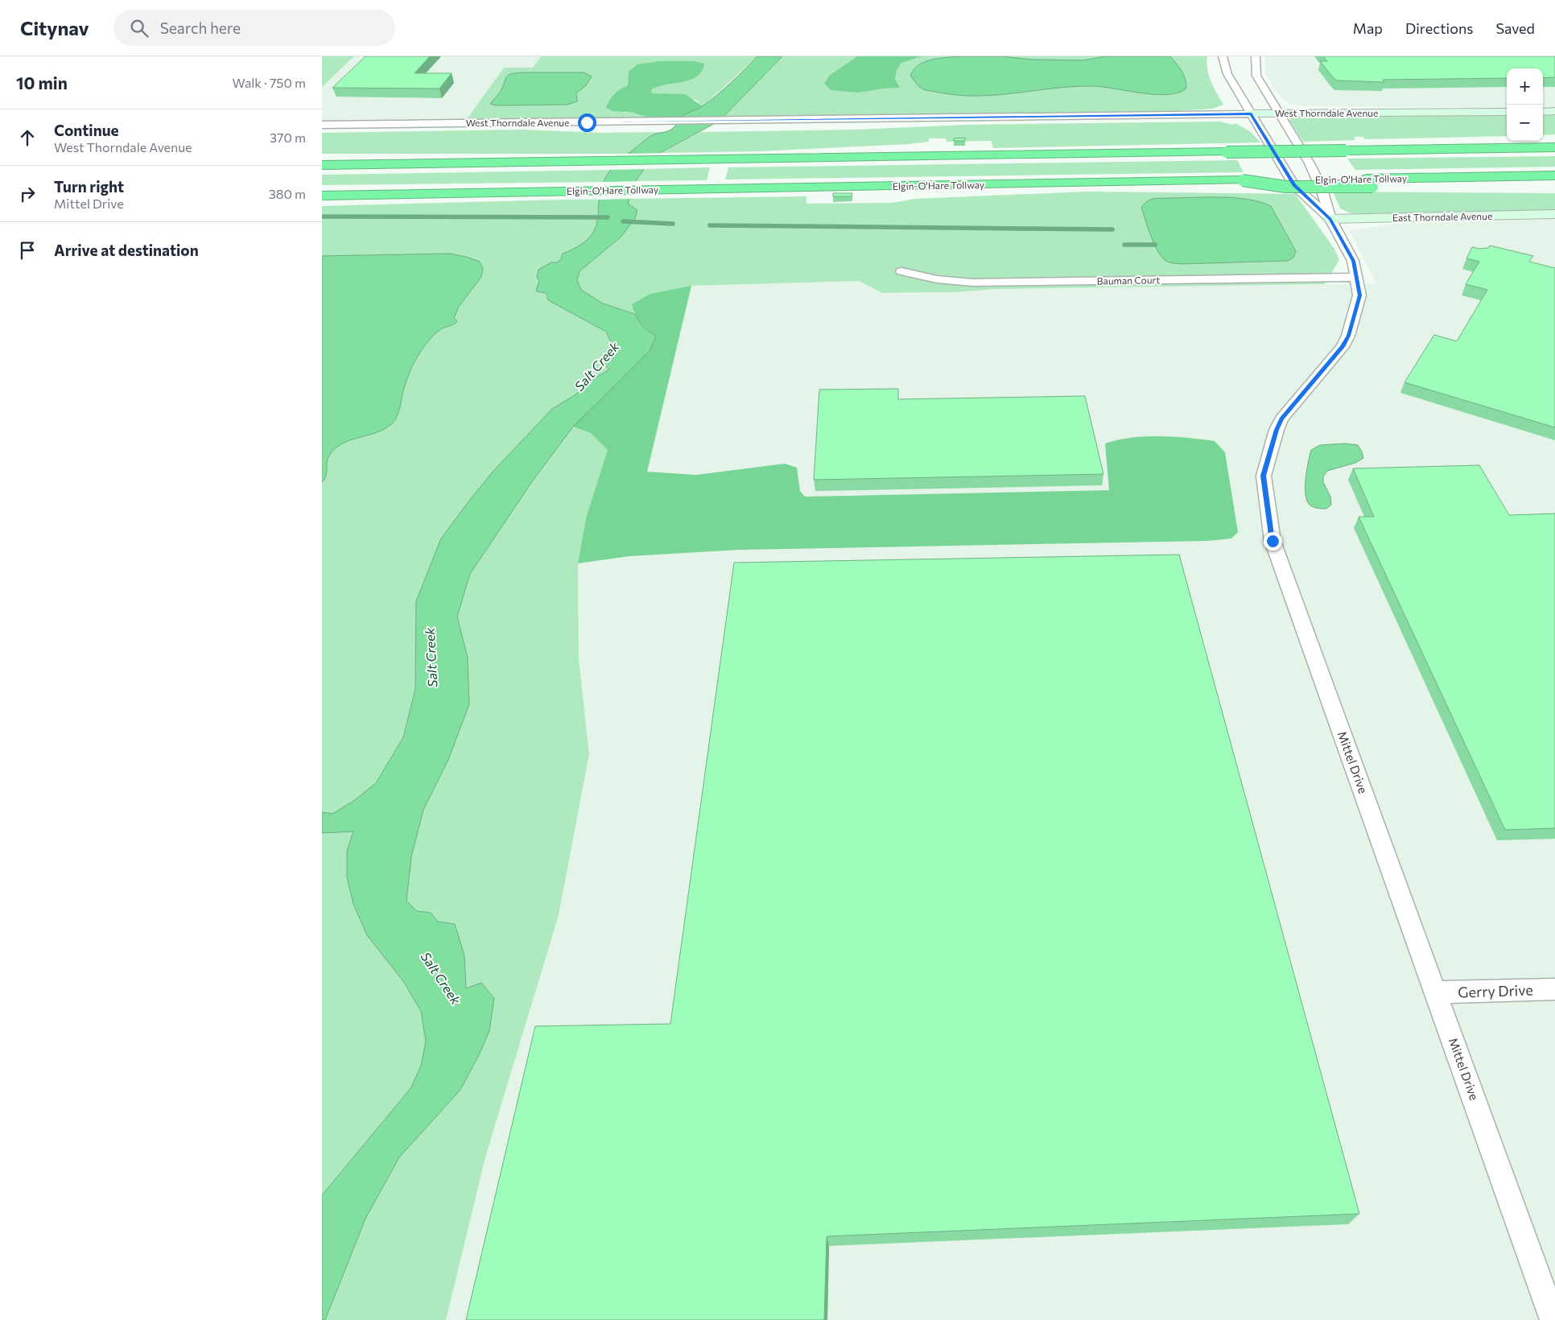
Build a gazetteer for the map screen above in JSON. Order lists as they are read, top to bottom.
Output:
{
  "streets": {
    "highway": ["Elgin-O'Hare Tollway"],
    "main road": ["West Thorndale Avenue", "East Thorndale Avenue"],
    "street": ["Bauman Court", "Mittel Drive", "Gerry Drive"]
  },
  "crossings": [
    ["West Thorndale Avenue", "Mittel Drive"],
    ["East Thorndale Avenue", "Mittel Drive"],
    ["Bauman Court", "Mittel Drive"],
    ["Mittel Drive", "Gerry Drive"]
  ],
  "water": ["Salt Creek"],
  "page": {
    "header": "Citynav",
    "search": "Search here",
    "nav": ["Map", "Directions", "Saved"],
    "heading": ["10 min", "Walk · 750 m"],
    "map_buttons": ["+", "−"],
    "list": [
      ["Continue", "West Thorndale Avenue", "370 m"],
      ["Turn right", "Mittel Drive", "380 m"],
      "Arrive at destination"
    ]
  }
}
